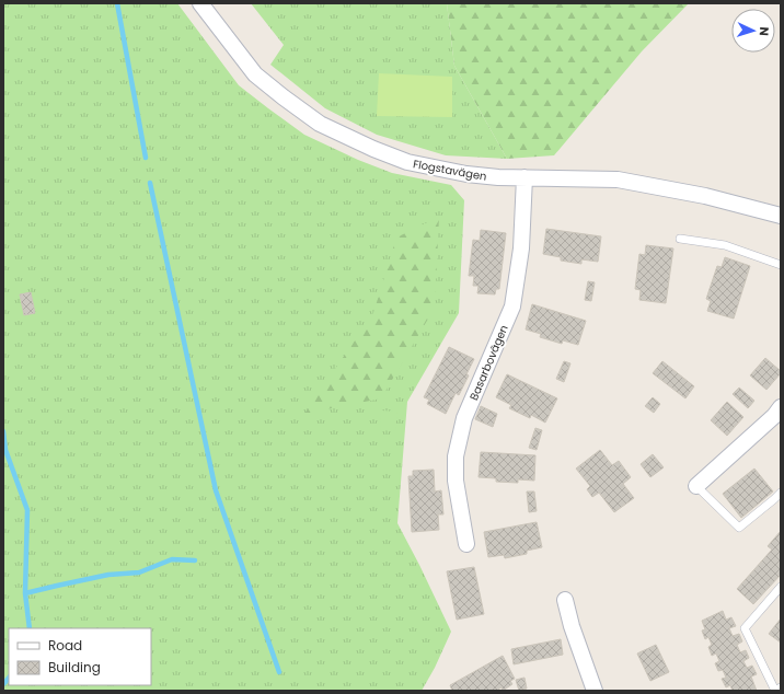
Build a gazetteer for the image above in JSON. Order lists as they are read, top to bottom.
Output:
{
  "streets": {
    "street": ["Flogstavägen", "Basarbovägen"]
  },
  "crossings": [
    ["Flogstavägen", "Basarbovägen"]
  ],
  "legend": ["Road", "Building"],
  "north": "right"
}
